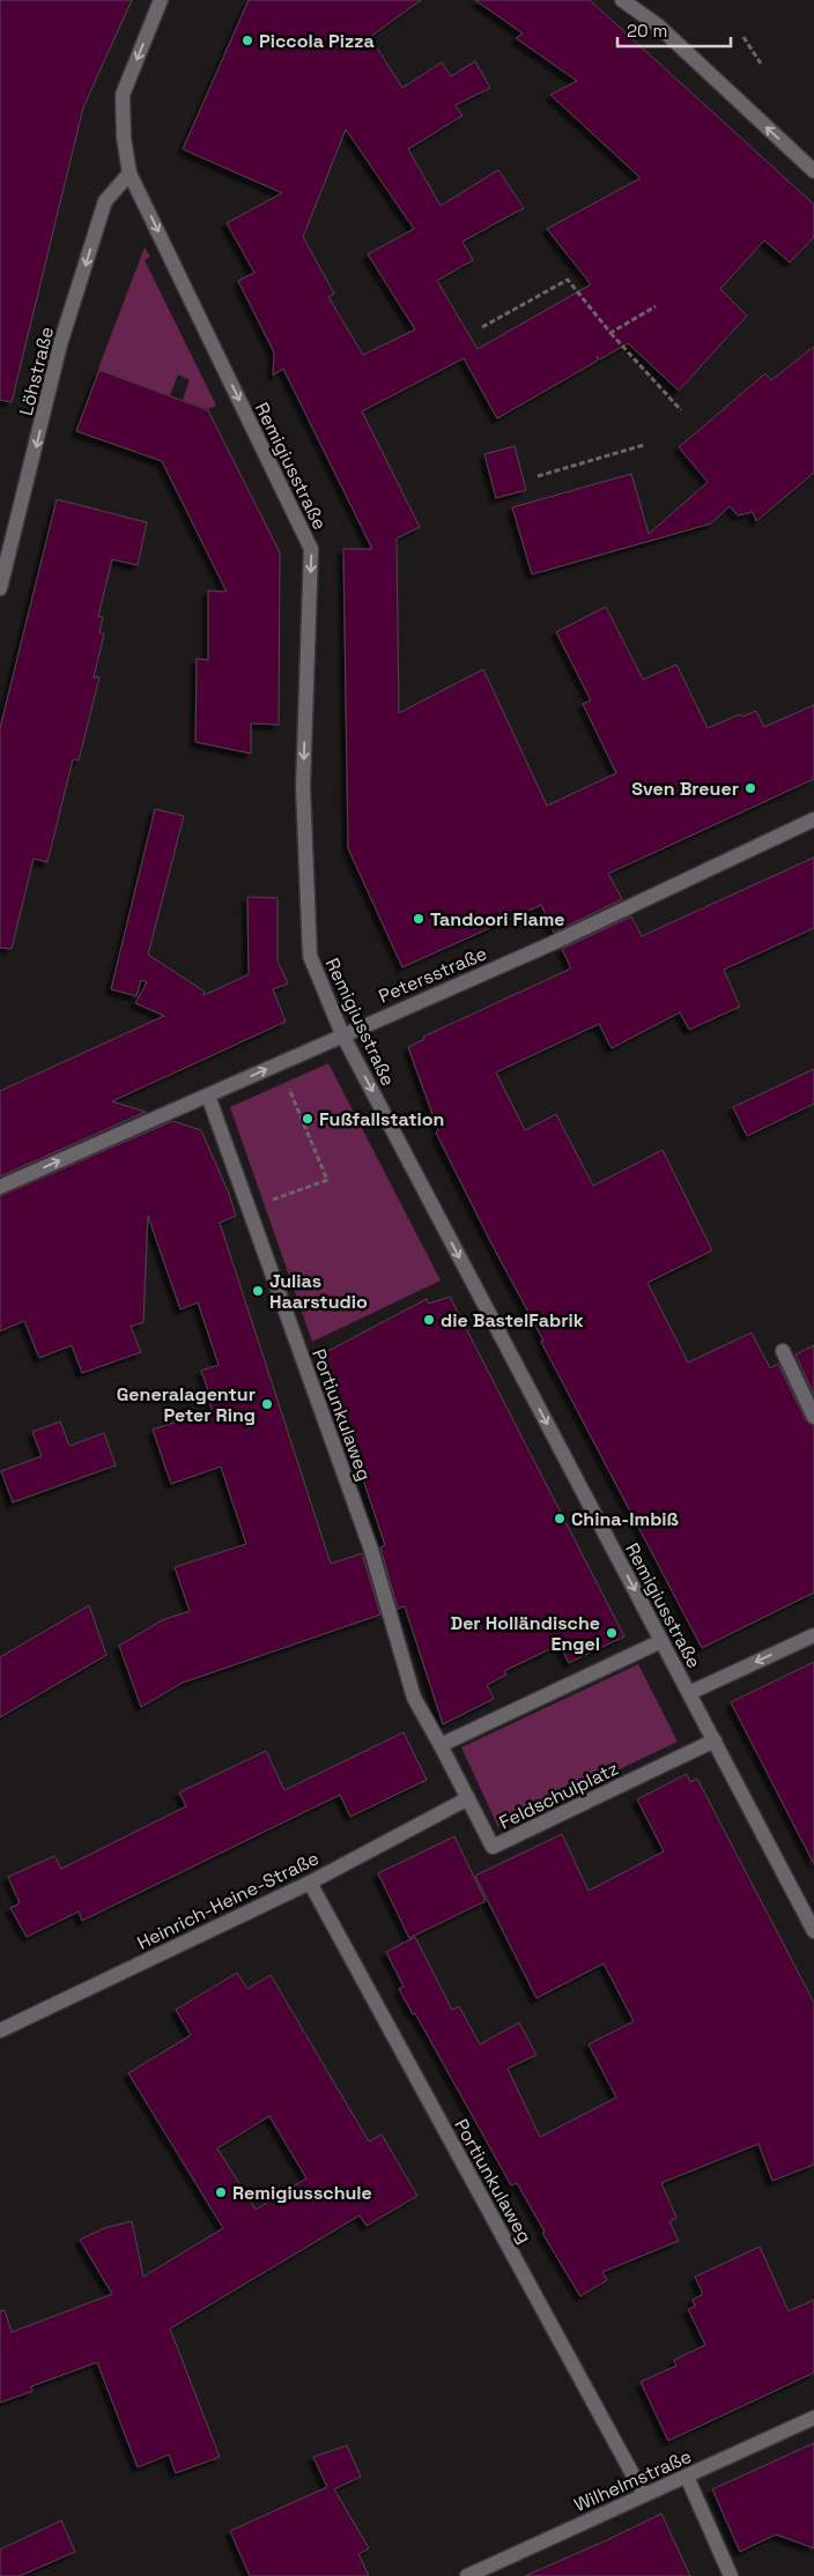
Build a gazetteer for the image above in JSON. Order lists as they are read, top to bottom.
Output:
{
  "streets": {
    "street": [
      "Löhstraße",
      "Remigiusstraße",
      "Petersstraße",
      "Portiunkulaweg",
      "Feldschulplatz",
      "Heinrich-Heine-Straße",
      "Wilhelmstraße"
    ]
  },
  "crossings": [
    ["Löhstraße", "Remigiusstraße"],
    ["Remigiusstraße", "Petersstraße"],
    ["Remigiusstraße", "Feldschulplatz"],
    ["Petersstraße", "Portiunkulaweg"],
    ["Portiunkulaweg", "Feldschulplatz"],
    ["Portiunkulaweg", "Heinrich-Heine-Straße"],
    ["Portiunkulaweg", "Wilhelmstraße"],
    ["Feldschulplatz", "Heinrich-Heine-Straße"]
  ],
  "one_way": ["Löhstraße", "Remigiusstraße"],
  "places": [
    "Piccola Pizza",
    "Sven Breuer",
    "Tandoori Flame",
    "Fußfallstation",
    "Julias Haarstudio",
    "die BastelFabrik",
    "Generalagentur Peter Ring",
    "China-Imbiß",
    "Der Holländische Engel",
    "Remigiusschule"
  ],
  "scale_bar": "20 m"
}
